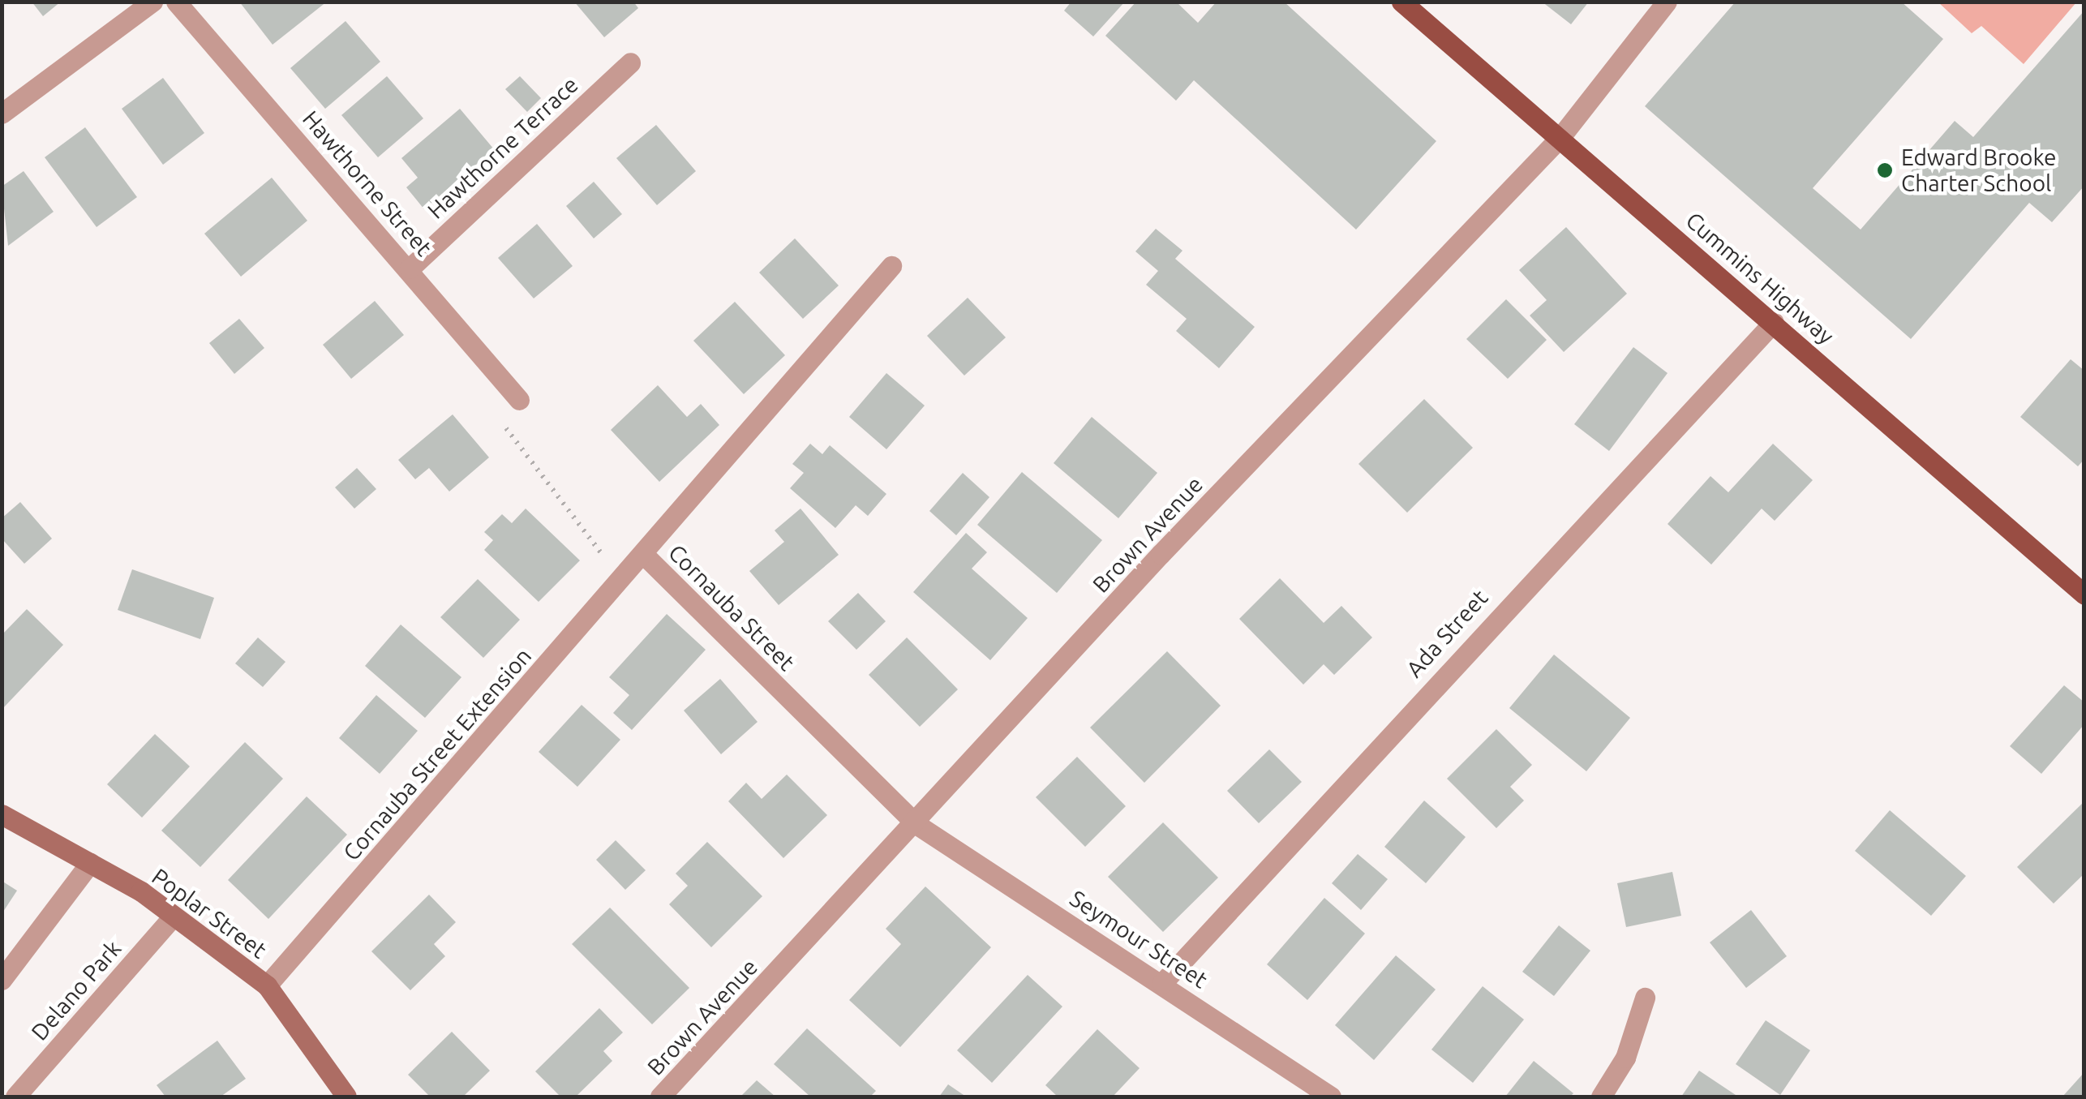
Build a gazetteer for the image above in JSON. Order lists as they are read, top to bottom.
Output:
{
  "streets": {
    "main road": ["Cummins Highway"],
    "street": [
      "Hawthorne Terrace",
      "Hawthorne Street",
      "Brown Avenue",
      "Cornauba Street",
      "Ada Street",
      "Cornauba Street Extension",
      "Poplar Street",
      "Seymour Street",
      "Delano Park"
    ]
  },
  "crossings": [
    ["Hawthorne Terrace", "Hawthorne Street"],
    ["Cummins Highway", "Brown Avenue"],
    ["Cummins Highway", "Ada Street"],
    ["Brown Avenue", "Cornauba Street"],
    ["Brown Avenue", "Seymour Street"],
    ["Cornauba Street", "Cornauba Street Extension"],
    ["Cornauba Street", "Seymour Street"],
    ["Ada Street", "Seymour Street"],
    ["Cornauba Street Extension", "Poplar Street"],
    ["Poplar Street", "Delano Park"]
  ],
  "places": ["Edward Brooke Charter School"]
}
